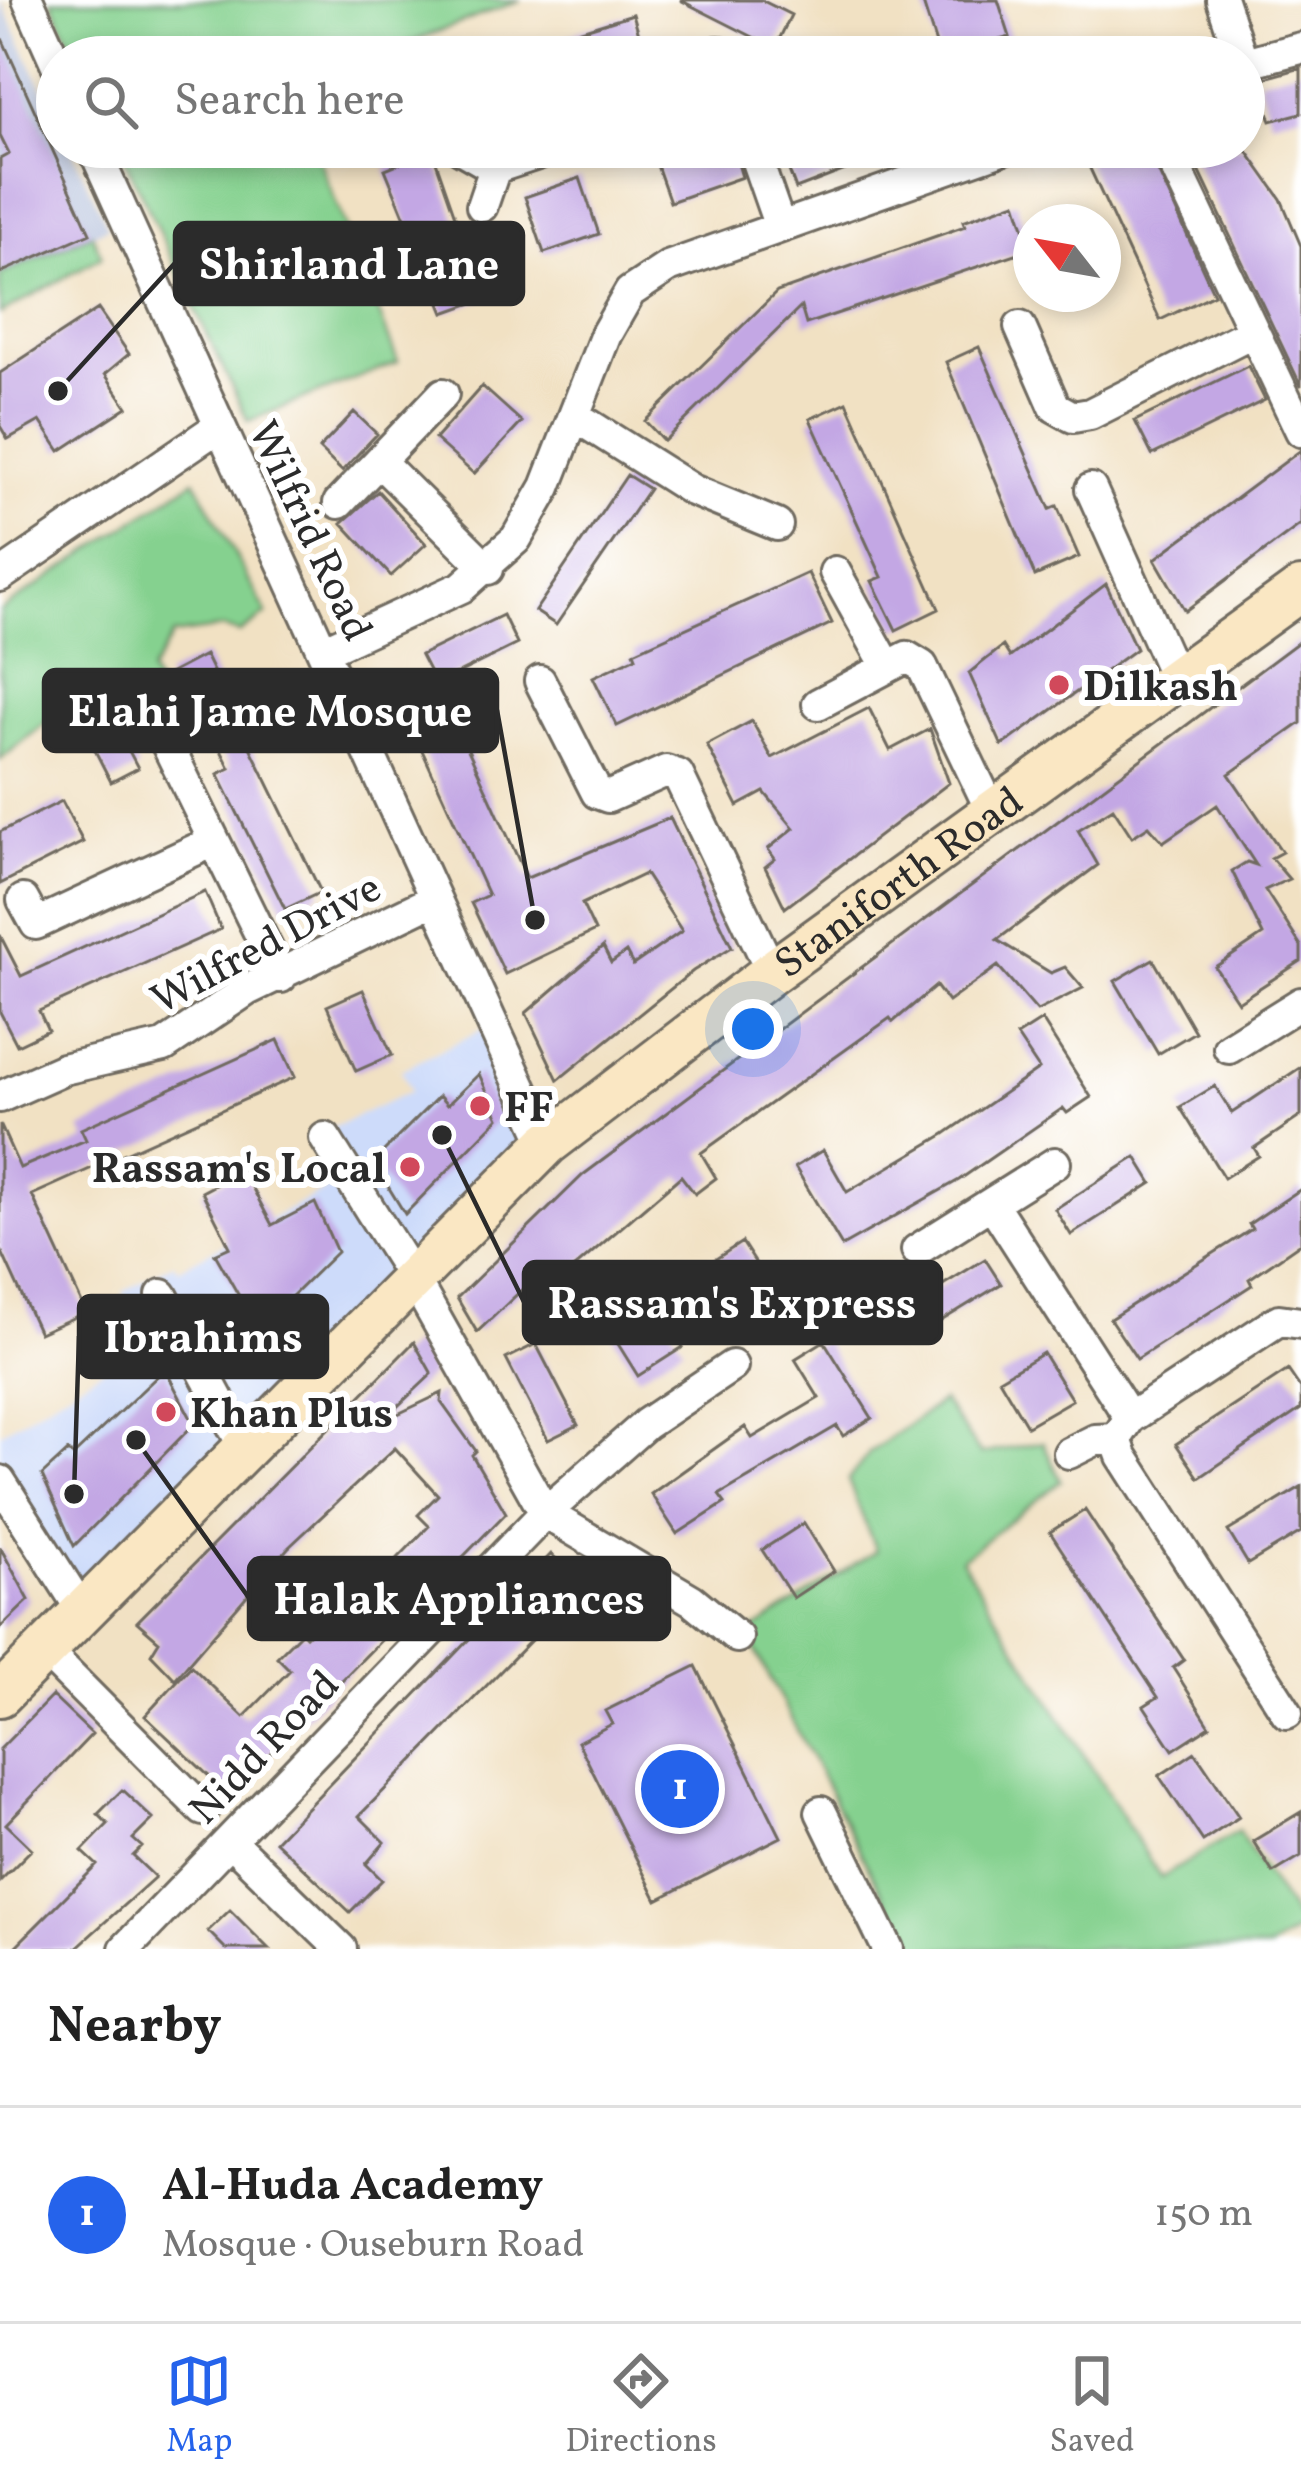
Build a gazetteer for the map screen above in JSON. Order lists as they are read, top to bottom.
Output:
{
  "streets": {
    "main road": ["Staniforth Road"],
    "street": ["Wilfrid Road", "Wilfred Drive", "Nidd Road"]
  },
  "crossings": [
    ["Wilfrid Road", "Staniforth Road"],
    ["Wilfrid Road", "Wilfred Drive"]
  ],
  "places": [
    "Shirland Lane",
    "Dilkash",
    "Elahi Jame Mosque",
    "FF",
    "Rassam's Express",
    "Rassam's Local",
    "Khan Plus",
    "Halak Appliances",
    "Ibrahims"
  ],
  "north": "top left",
  "page": {
    "search": "Search here",
    "pins": "1",
    "heading": "Nearby",
    "list": [
      {
        "mark": "1",
        "name": "Al-Huda Academy",
        "note": "Mosque · Ouseburn Road",
        "value": "150 m"
      }
    ],
    "nav": ["Map", "Directions", "Saved"]
  }
}
